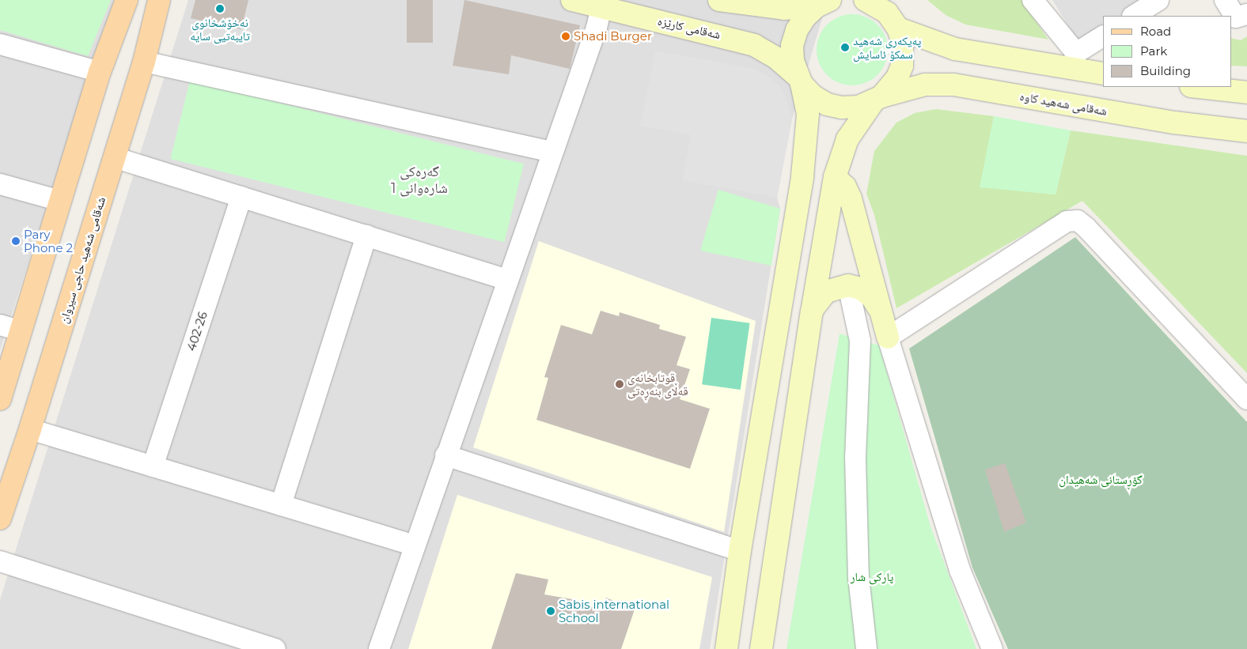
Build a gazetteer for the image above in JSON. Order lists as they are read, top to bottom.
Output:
{
  "streets": {
    "main road": ["شەقامی کارێزە", "شەقامی شەهید کاوە", "شەقامی شەهید حاجی سیروان"],
    "street": ["402-26"]
  },
  "crossings": [
    ["شەقامی کارێزە", "شەقامی شەهید کاوە"]
  ],
  "districts": ["گەرەکی شارەوانی 1"],
  "parks": ["گۆڕستانی شەهیدان", "پارکی شار"],
  "places": [
    "نەخۆشخانوی تایبەتیی سایە",
    "Shadi Burger",
    "پەیکەری شەهید سمکۆ ئاسایش",
    "Pary Phone 2",
    "قوتابخانەی قەڵای بنەڕەتی",
    "Sabis international School"
  ],
  "legend": ["Road", "Park", "Building"]
}
